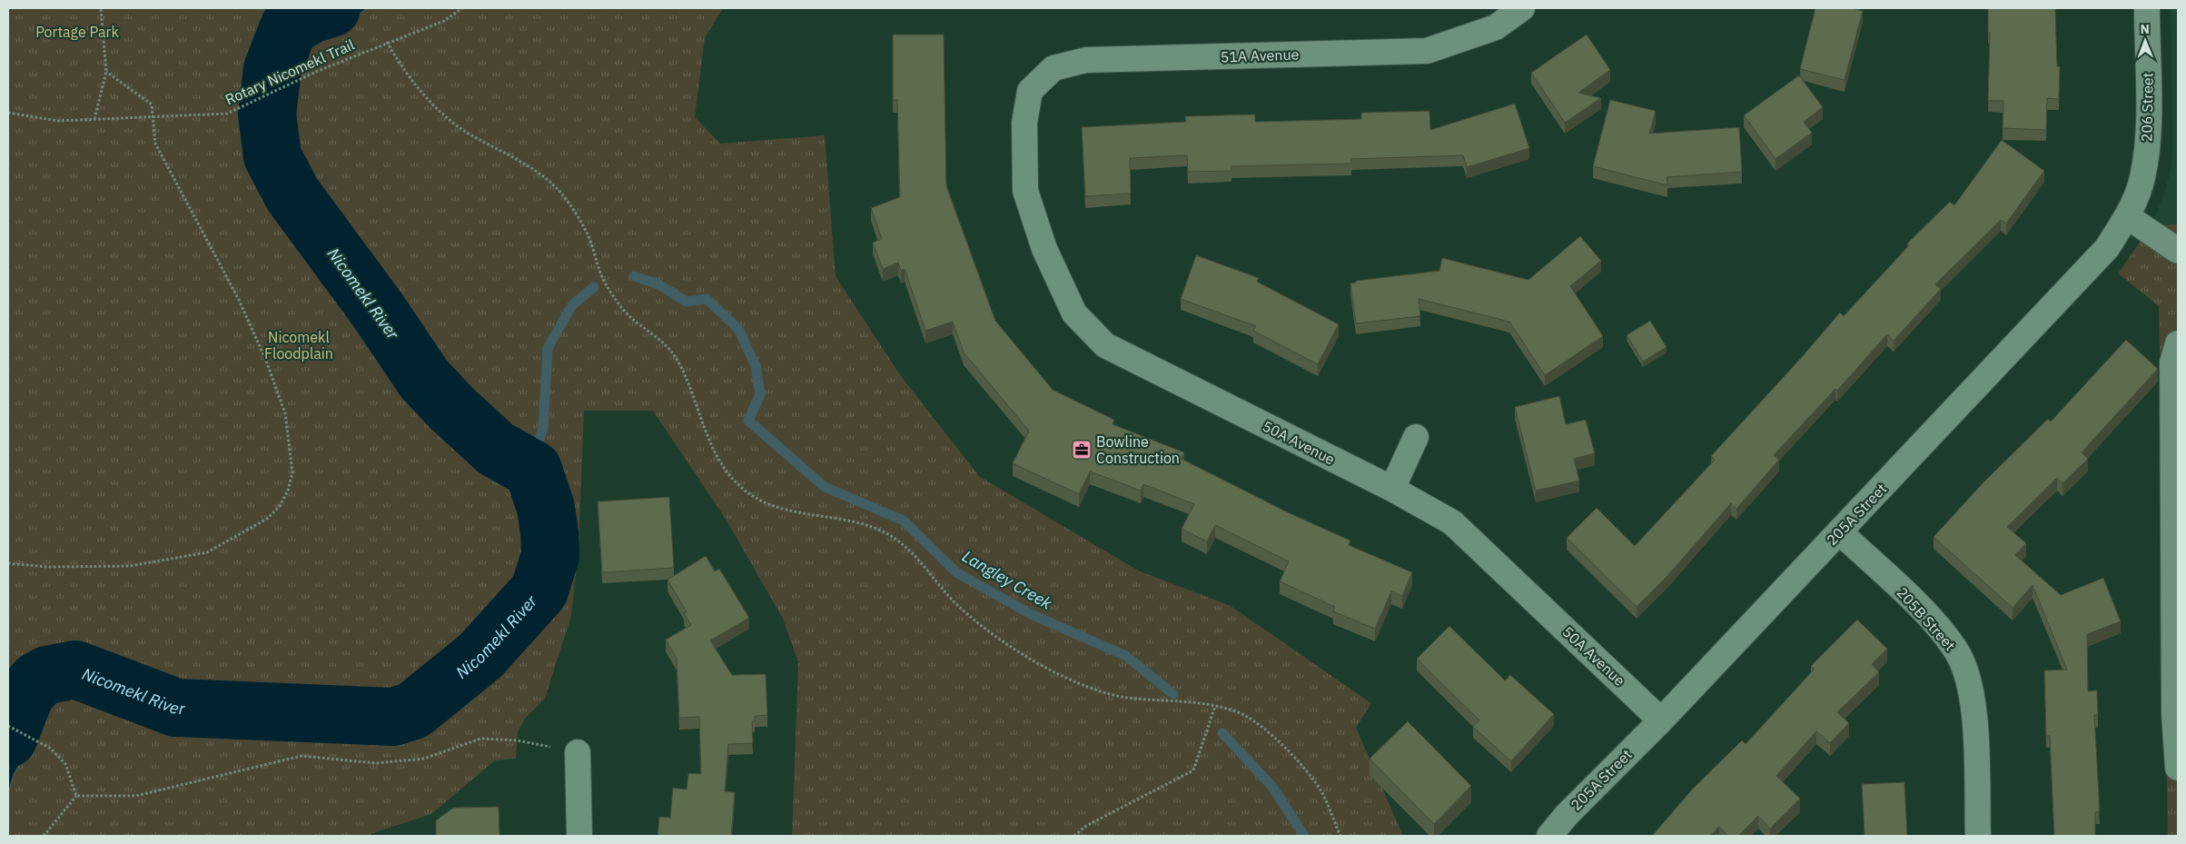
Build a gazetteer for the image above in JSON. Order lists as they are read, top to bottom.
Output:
{
  "streets": {
    "street": [
      "51A Avenue",
      "206 Street",
      "50A Avenue",
      "205A Street",
      "205B Street"
    ],
    "path": ["Rotary Nicomekl Trail"]
  },
  "crossings": [
    ["51A Avenue", "50A Avenue"],
    ["206 Street", "205A Street"],
    ["50A Avenue", "205A Street"],
    ["205A Street", "205B Street"]
  ],
  "water": ["Nicomekl River", "Langley Creek"],
  "parks": ["Portage Park", "Nicomekl Floodplain"],
  "places": {
    "office": ["Bowline Construction"]
  },
  "north": "top"
}
